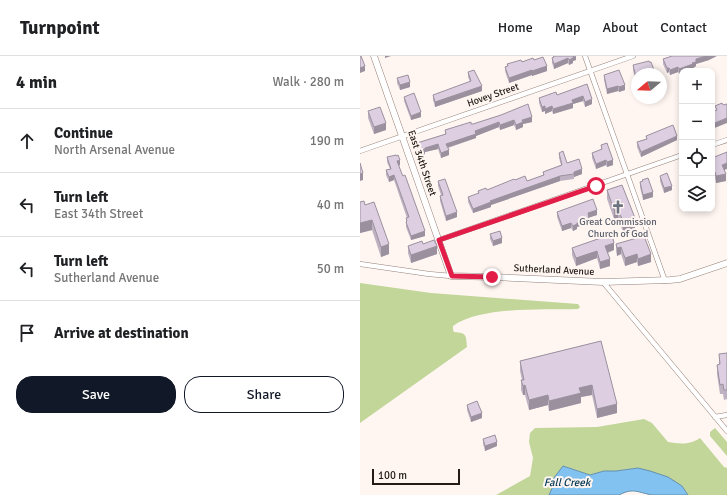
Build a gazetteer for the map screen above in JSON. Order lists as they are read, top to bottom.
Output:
{
  "streets": {
    "main road": ["East 34th Street", "Sutherland Avenue"],
    "street": ["Hovey Street"]
  },
  "crossings": [
    ["Hovey Street", "East 34th Street"],
    ["East 34th Street", "Sutherland Avenue"]
  ],
  "water": ["Fall Creek"],
  "places": {
    "church": ["Great Commission Church of God"]
  },
  "scale_bar": "100 m",
  "north": "left",
  "page": {
    "header": "Turnpoint",
    "nav": [
      "Home",
      "Map",
      "About",
      "Contact"
    ],
    "heading": ["4 min", "Walk · 280 m"],
    "map_buttons": ["+", "−"],
    "list": [
      ["Continue", "North Arsenal Avenue", "190 m"],
      ["Turn left", "East 34th Street", "40 m"],
      ["Turn left", "Sutherland Avenue", "50 m"],
      "Arrive at destination"
    ],
    "buttons": ["Save", "Share"],
    "scale": "100 m"
  }
}
